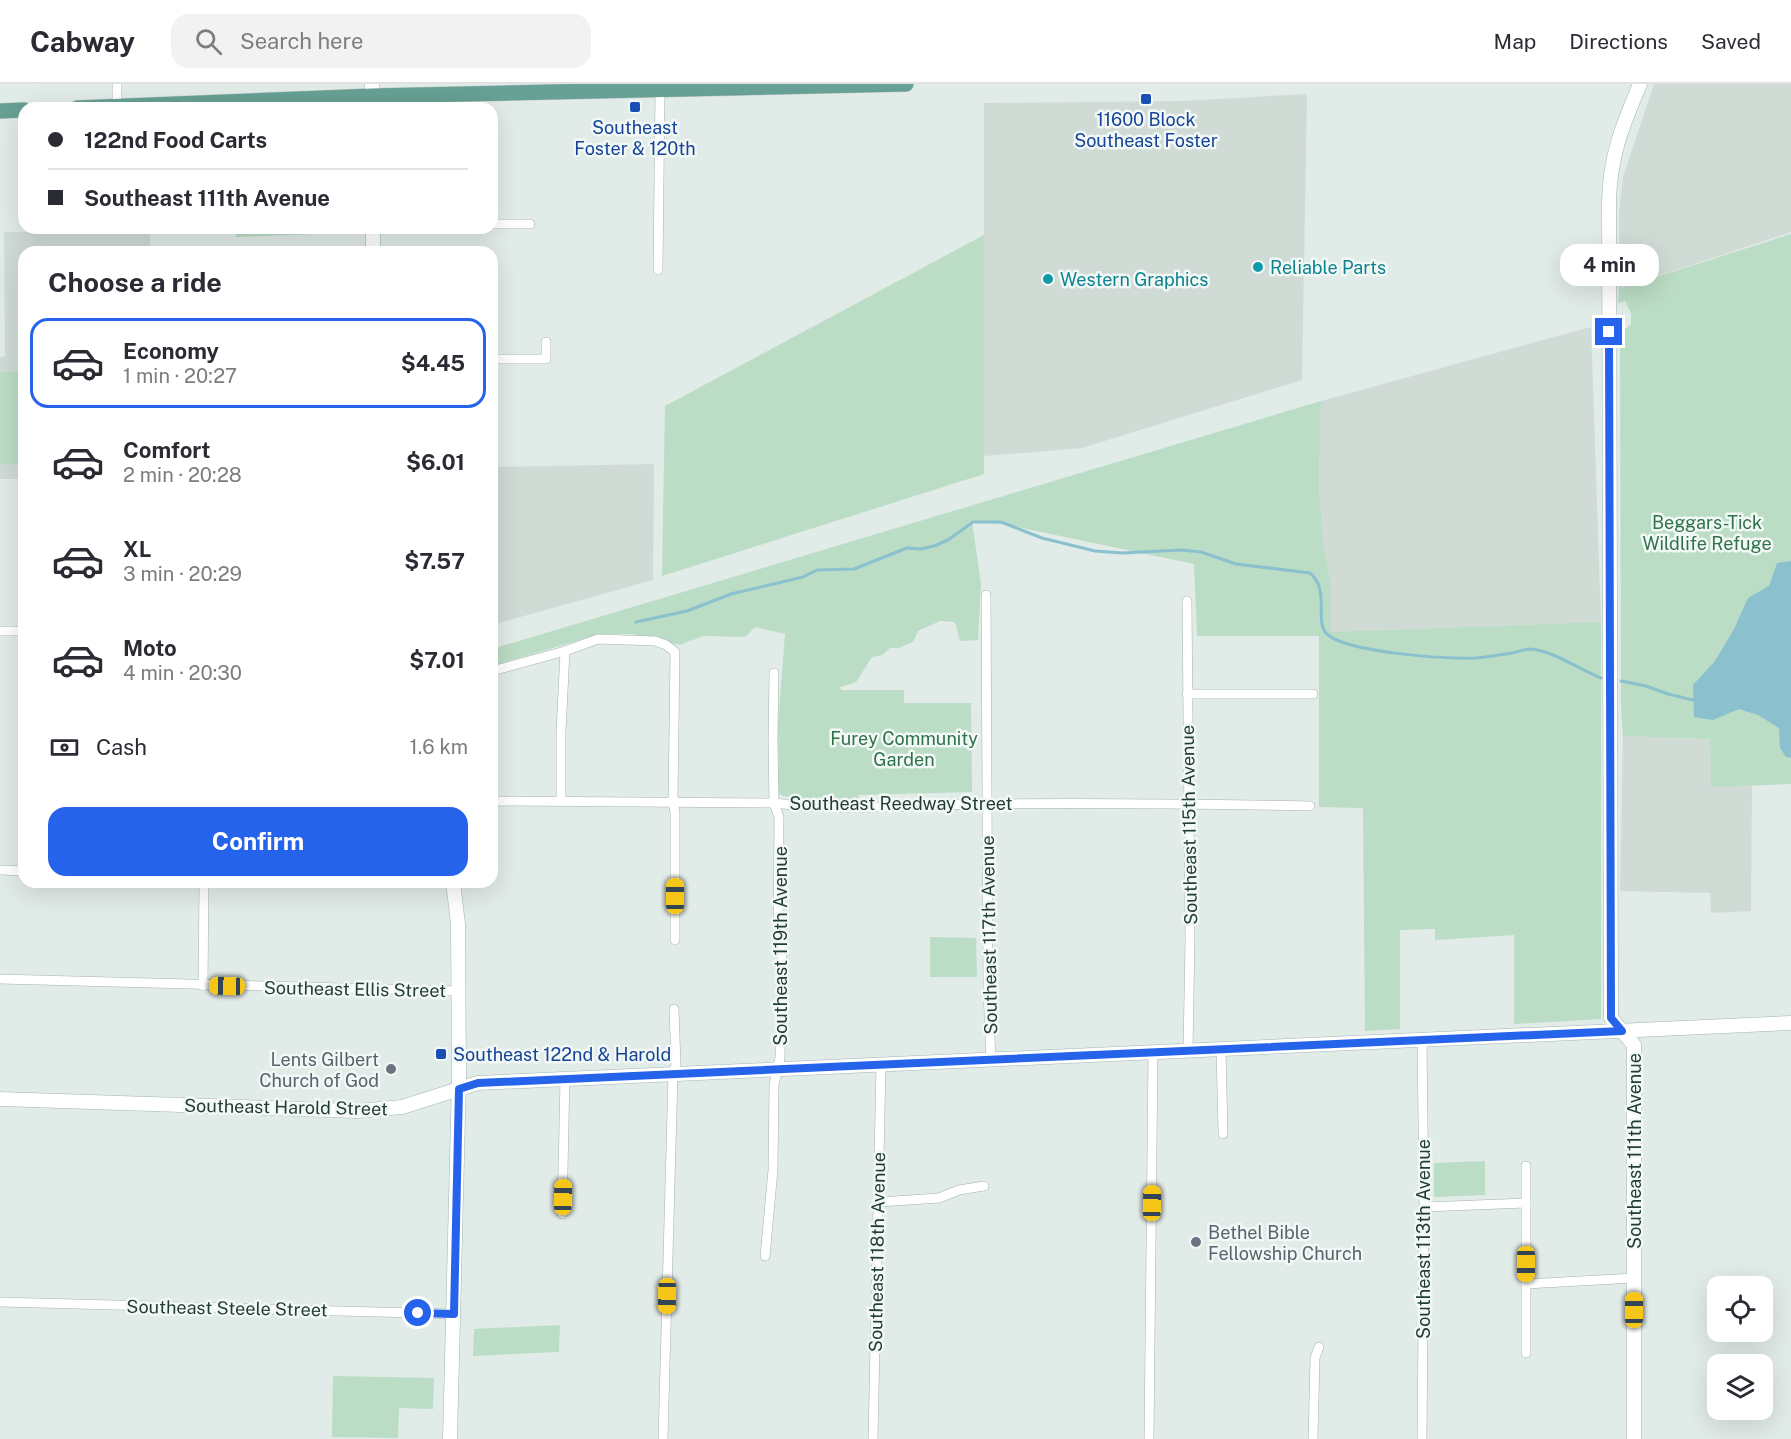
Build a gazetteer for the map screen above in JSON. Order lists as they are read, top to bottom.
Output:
{
  "streets": {
    "street": [
      "Southeast Reedway Street",
      "Southeast 115th Avenue",
      "Southeast 117th Avenue",
      "Southeast 119th Avenue",
      "Southeast Ellis Street",
      "Southeast Harold Street",
      "Southeast 111th Avenue",
      "Southeast 113th Avenue",
      "Southeast 118th Avenue",
      "Southeast Steele Street"
    ]
  },
  "crossings": [
    ["Southeast Reedway Street", "Southeast 115th Avenue"],
    ["Southeast Reedway Street", "Southeast 117th Avenue"],
    ["Southeast Reedway Street", "Southeast 119th Avenue"],
    ["Southeast 115th Avenue", "Southeast Harold Street"],
    ["Southeast 117th Avenue", "Southeast Harold Street"],
    ["Southeast 119th Avenue", "Southeast Harold Street"],
    ["Southeast Harold Street", "Southeast 111th Avenue"],
    ["Southeast Harold Street", "Southeast 113th Avenue"],
    ["Southeast Harold Street", "Southeast 118th Avenue"]
  ],
  "parks": ["Beggars-Tick Wildlife Refuge", "Furey Community Garden"],
  "places": {
    "transit": ["11600 Block Southeast Foster", "Southeast Foster & 120th", "Southeast 122nd & Harold"],
    "other": [
      "Reliable Parts",
      "Western Graphics",
      "Lents Gilbert Church of God",
      "Bethel Bible Fellowship Church"
    ]
  },
  "page": {
    "header": "Cabway",
    "search": "Search here",
    "nav": ["Map", "Directions", "Saved"],
    "banner": ["122nd Food Carts", "Southeast 111th Avenue"],
    "bubble": "4 min",
    "heading": "Choose a ride",
    "list": [
      {
        "name": "Economy",
        "note": "1 min · 20:27",
        "value": "$4.45"
      },
      {
        "name": "Comfort",
        "note": "2 min · 20:28",
        "value": "$6.01"
      },
      {
        "name": "XL",
        "note": "3 min · 20:29",
        "value": "$7.57"
      },
      {
        "name": "Moto",
        "note": "4 min · 20:30",
        "value": "$7.01"
      }
    ],
    "pay": ["Cash", "1.6 km"],
    "buttons": "Confirm"
  }
}
